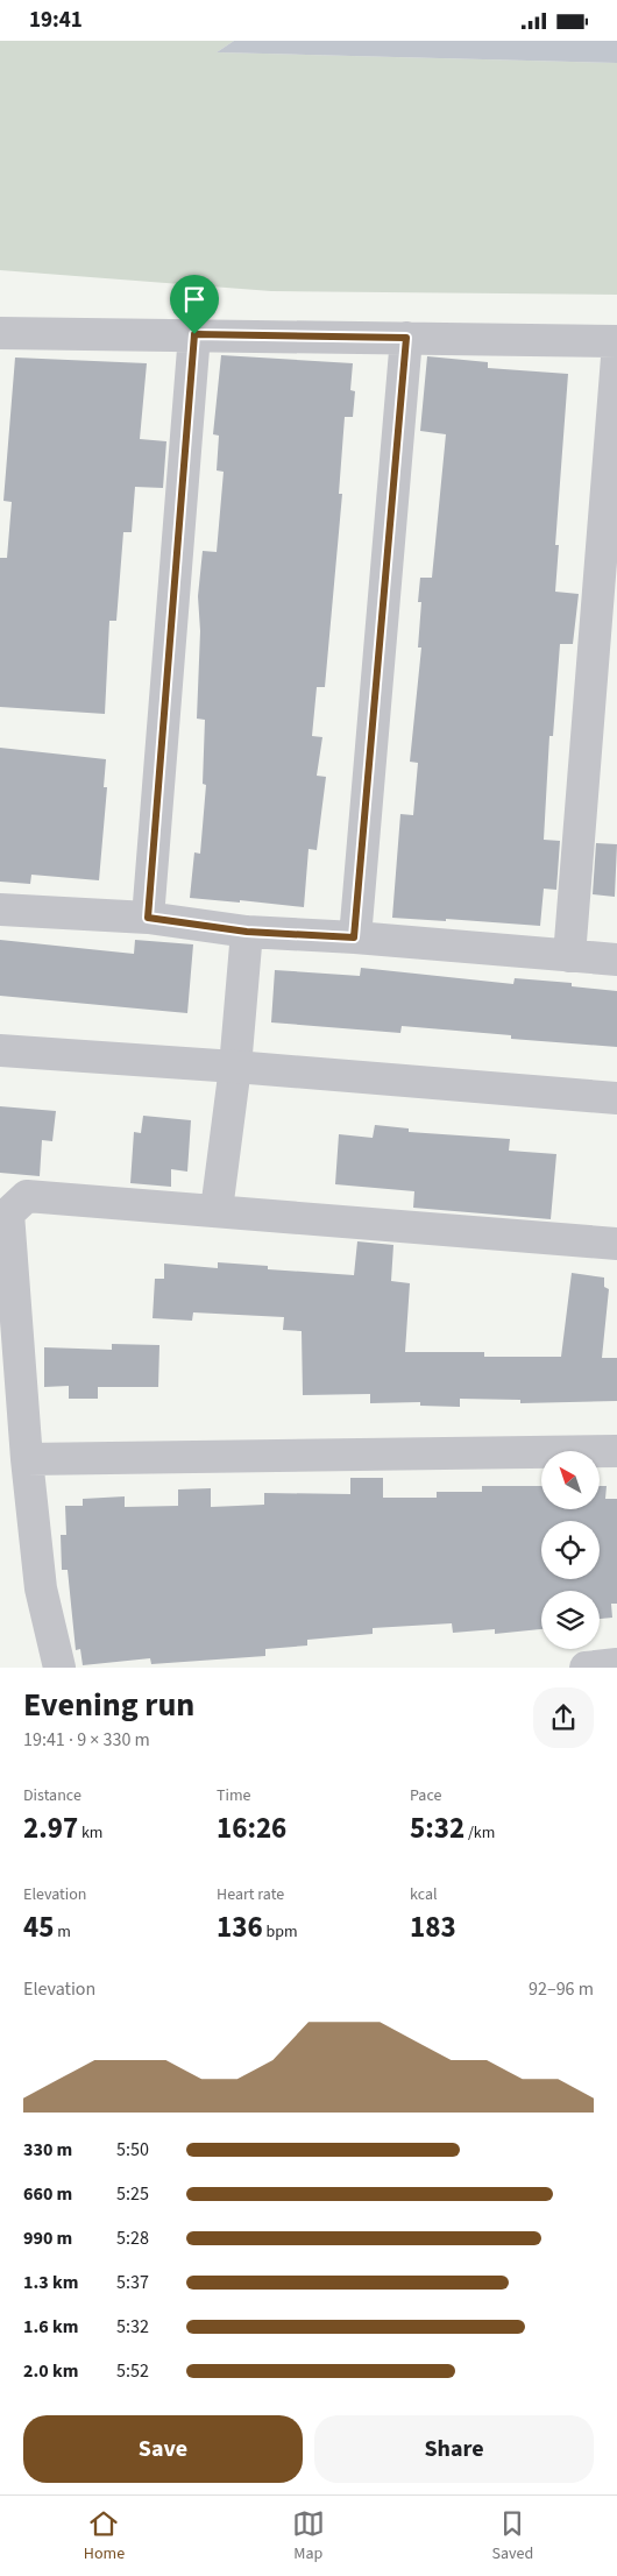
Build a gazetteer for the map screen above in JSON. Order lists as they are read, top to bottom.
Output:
{
  "north": "top left",
  "page": {
    "status": "19:41",
    "heading": ["Evening run", "19:41 · 9 × 330 m"],
    "stats": [
      ["Distance", "2.97 km"],
      ["Time", "16:26"],
      ["Pace", "5:32 /km"],
      ["Elevation", "45 m"],
      ["Heart rate", "136 bpm"],
      ["kcal", "183"]
    ],
    "chart": ["Elevation", "92–96 m"],
    "list": [
      {
        "name": "330 m",
        "note": "5:50"
      },
      {
        "name": "660 m",
        "note": "5:25"
      },
      {
        "name": "990 m",
        "note": "5:28"
      },
      {
        "name": "1.3 km",
        "note": "5:37"
      },
      {
        "name": "1.6 km",
        "note": "5:32"
      },
      {
        "name": "2.0 km",
        "note": "5:52"
      }
    ],
    "buttons": ["Save", "Share"],
    "tabs": ["Home", "Map", "Saved"]
  }
}
